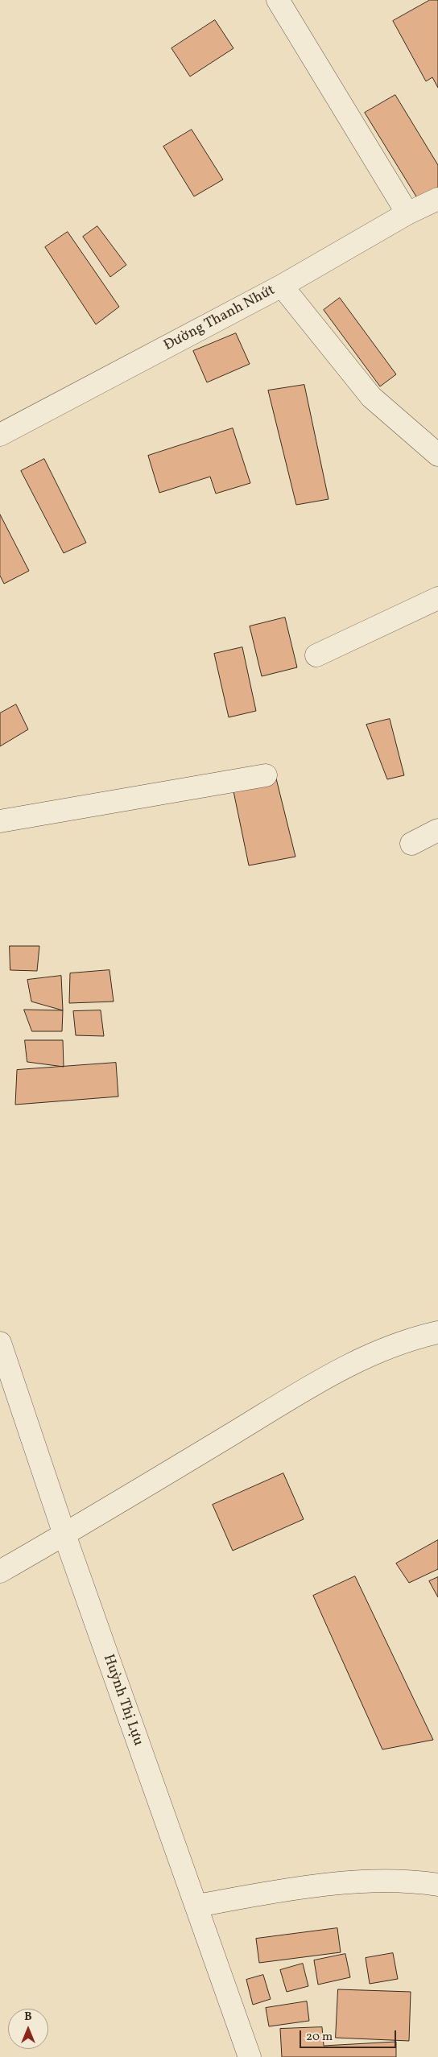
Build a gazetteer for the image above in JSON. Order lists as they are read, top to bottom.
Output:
{
  "streets": {
    "street": ["Đường Thanh Nhứt", "Huỳnh Thị Lựu"]
  },
  "scale_bar": "20 m",
  "north": "top"
}
